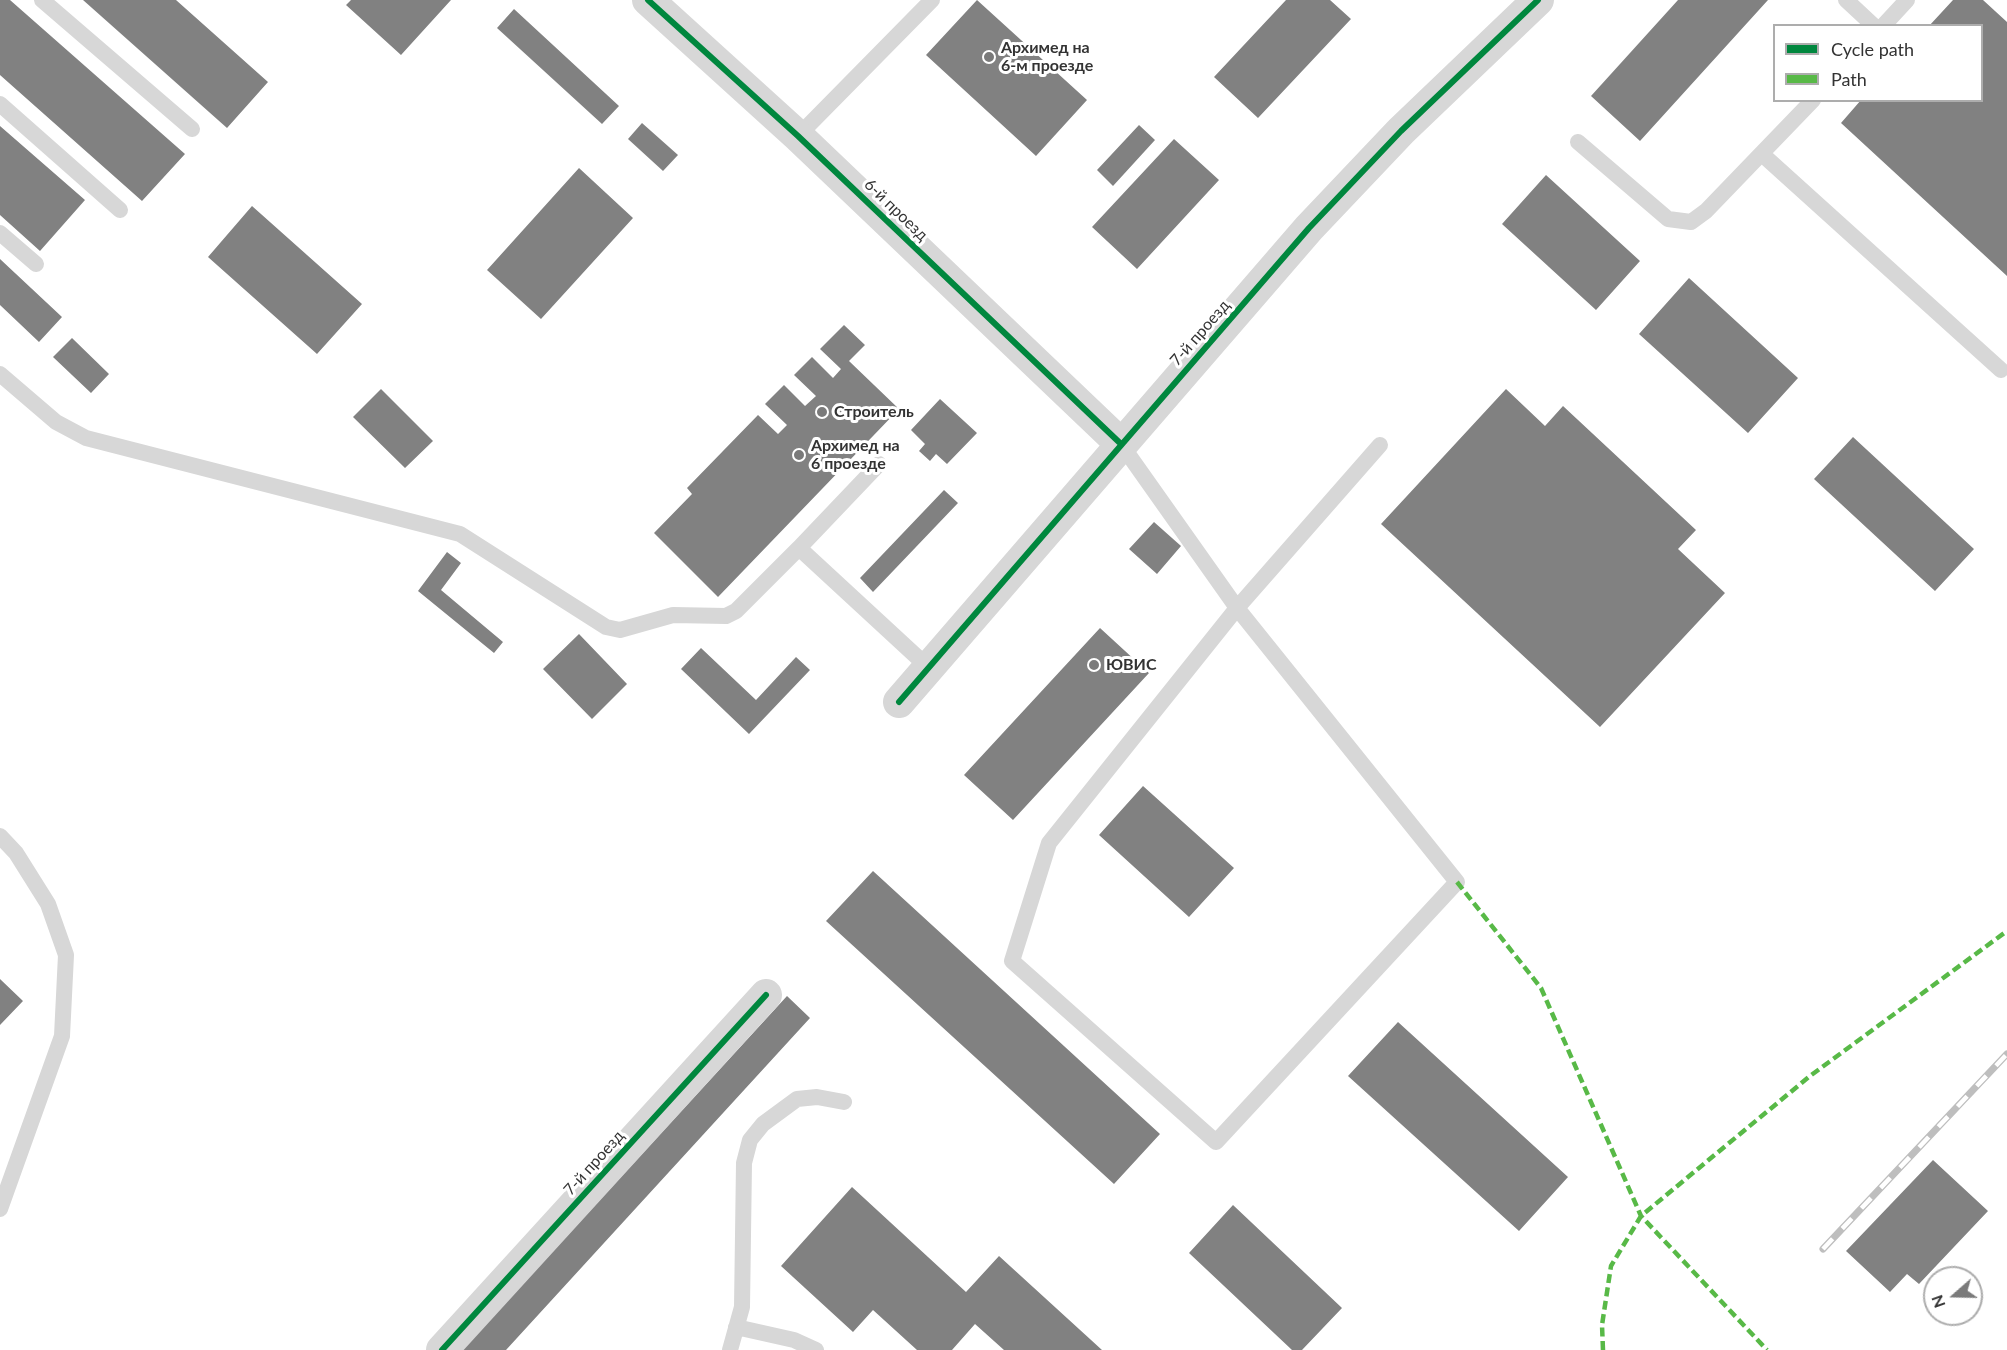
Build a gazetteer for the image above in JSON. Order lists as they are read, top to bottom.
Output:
{
  "streets": {
    "street": ["6-й проезд", "7-й проезд"]
  },
  "crossings": [
    ["6-й проезд", "7-й проезд"]
  ],
  "places": [
    "Архимед на 6-м проезде",
    "Строитель",
    "Архимед на 6 проезде",
    "ЮВИС"
  ],
  "legend": ["Cycle path", "Path"],
  "north": "left"
}
